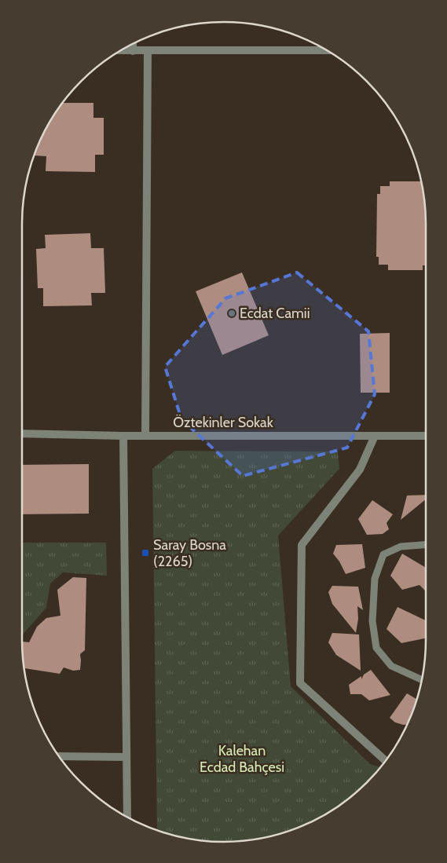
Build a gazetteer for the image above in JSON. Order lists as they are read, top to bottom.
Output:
{
  "streets": {
    "street": ["Öztekinler Sokak"]
  },
  "parks": ["Kalehan Ecdad Bahçesi"],
  "places": {
    "other": ["Ecdat Camii"],
    "transit": ["Saray Bosna (2265)"]
  }
}
